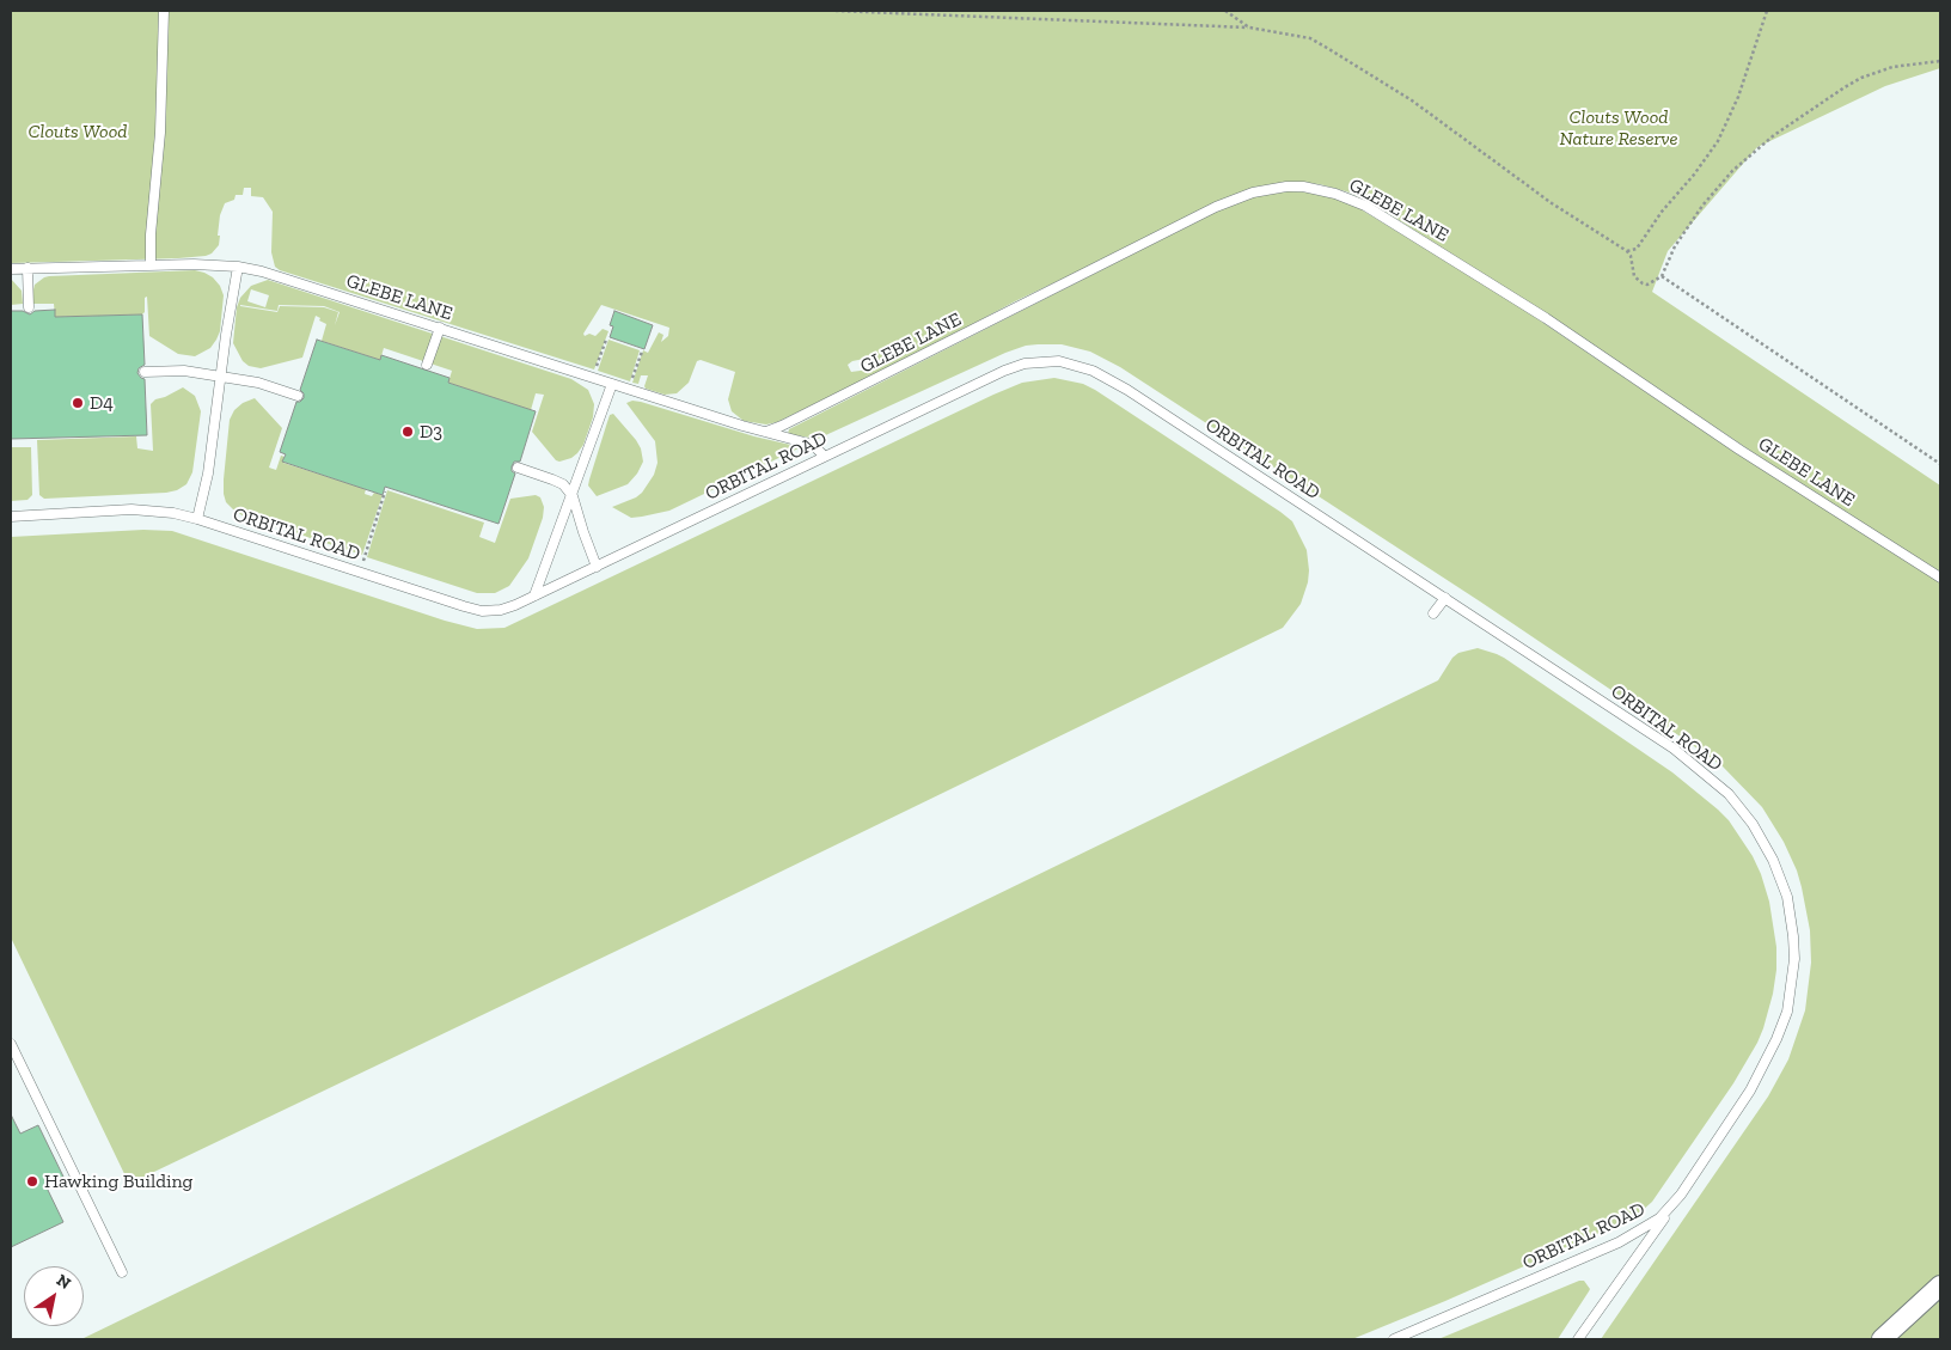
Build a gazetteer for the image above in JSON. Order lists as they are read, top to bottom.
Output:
{
  "streets": {
    "lane": ["GLEBE LANE", "ORBITAL ROAD"]
  },
  "crossings": [
    ["GLEBE LANE", "ORBITAL ROAD"]
  ],
  "parks": ["Clouts Wood Nature Reserve", "Clouts Wood"],
  "places": ["D4", "D3", "Hawking Building"],
  "north": "top right"
}
